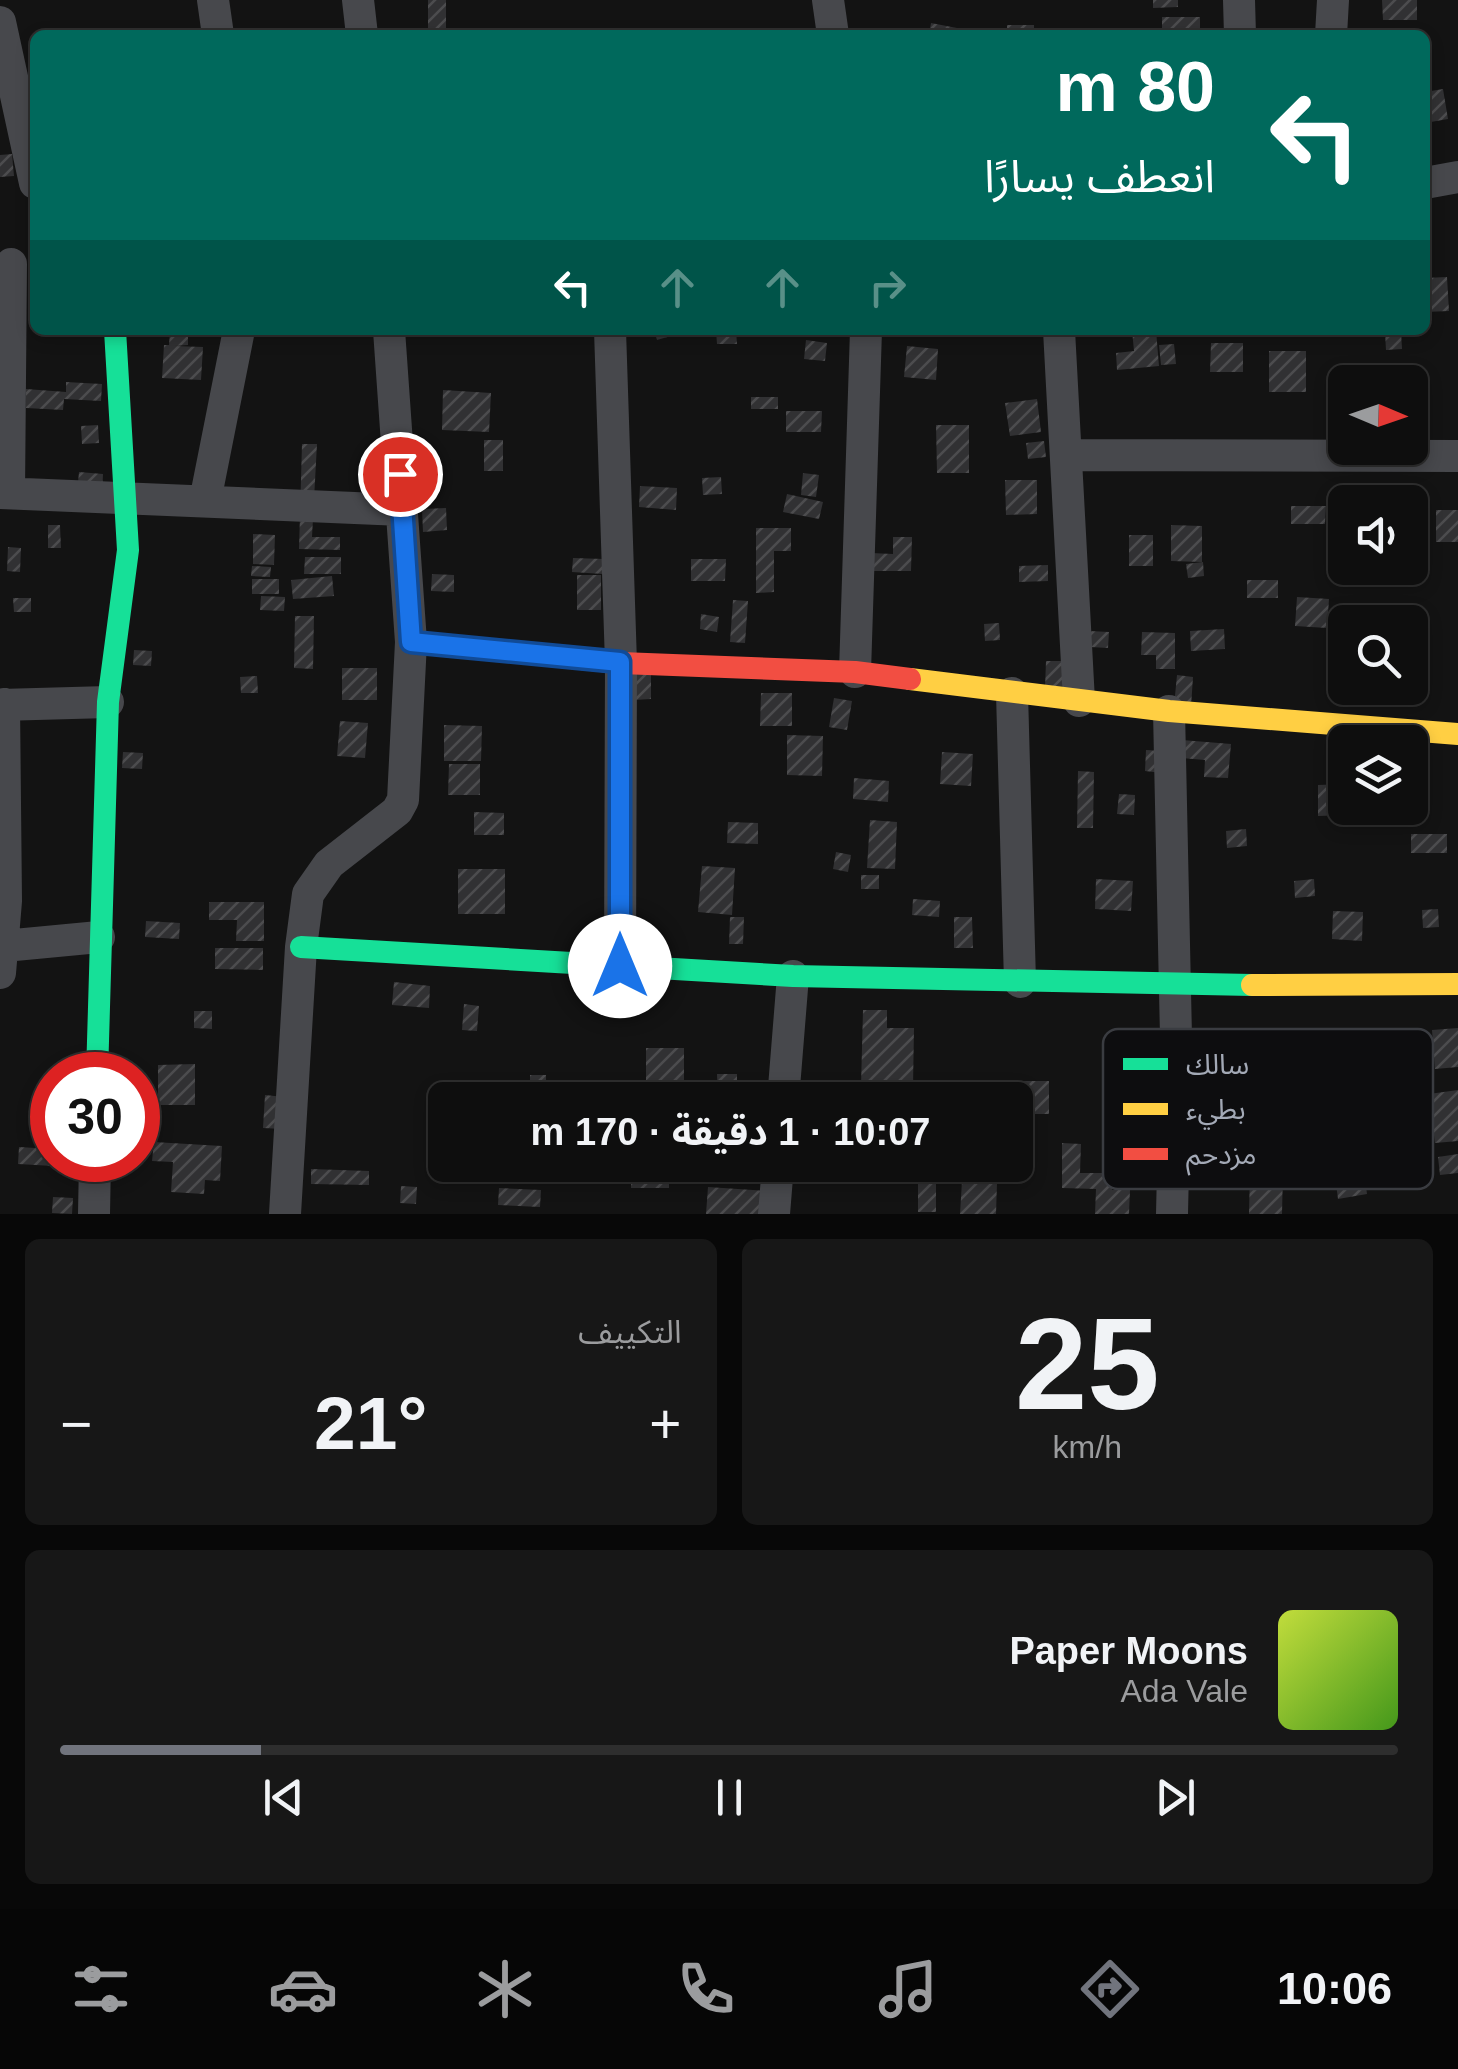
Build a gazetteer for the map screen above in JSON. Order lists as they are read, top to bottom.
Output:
{
  "legend": ["سالك", "بطيء", "مزدحم"],
  "north": "right",
  "page": {
    "turn": ["80 m", "انعطف يسارًا"],
    "limit": "30",
    "trip": "10:07 · 1 دقيقة · 170 m",
    "tile": [
      ["25", "km/h"],
      "التكييف"
    ],
    "heat": ["−", "21°", "+"],
    "song": ["Paper Moons", "Ada Vale"],
    "tabs": "10:06"
  }
}
